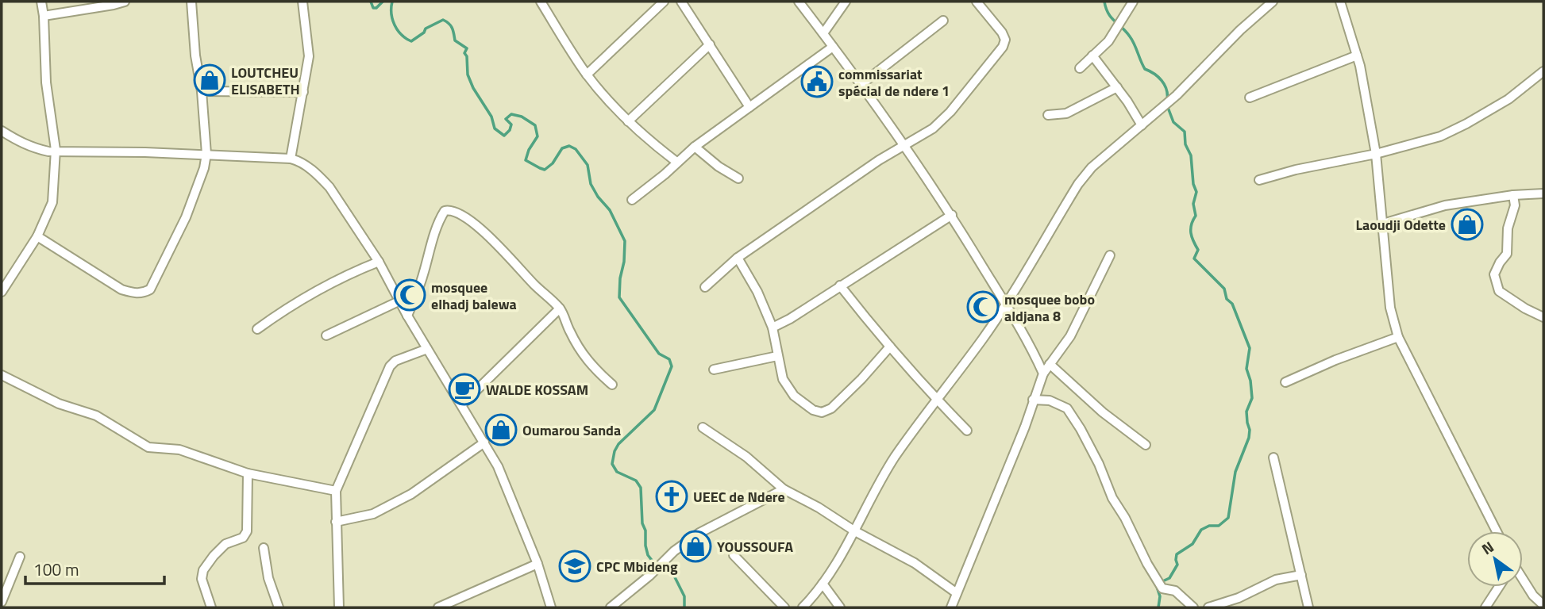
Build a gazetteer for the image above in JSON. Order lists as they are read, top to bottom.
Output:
{
  "places": {
    "shop": [
      "LOUTCHEU ELISABETH",
      "Laoudji Odette",
      "Oumarou Sanda",
      "YOUSSOUFA"
    ],
    "public building": ["commissariat spécial de ndere 1"],
    "mosque": ["mosquee elhadj balewa", "mosquee bobo aldjana 8"],
    "cafe": ["WALDE KOSSAM"],
    "church": ["UEEC de Ndere"],
    "school or university": ["CPC Mbideng"]
  },
  "scale_bar": "100 m",
  "north": "top left"
}
